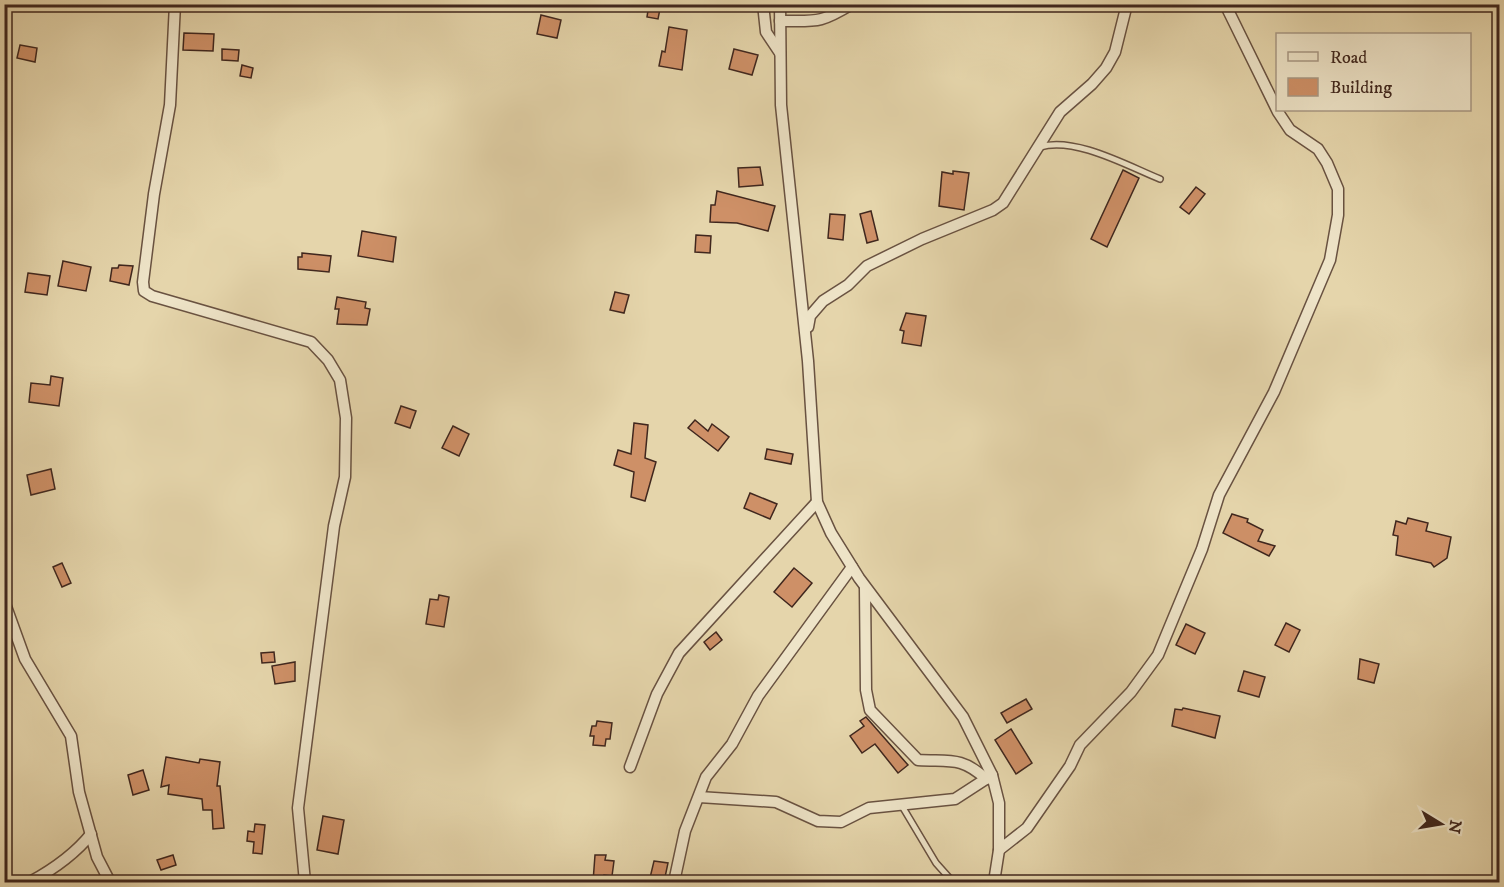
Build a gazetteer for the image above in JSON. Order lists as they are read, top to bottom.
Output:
{
  "legend": ["Road", "Building"],
  "north": "right"
}
